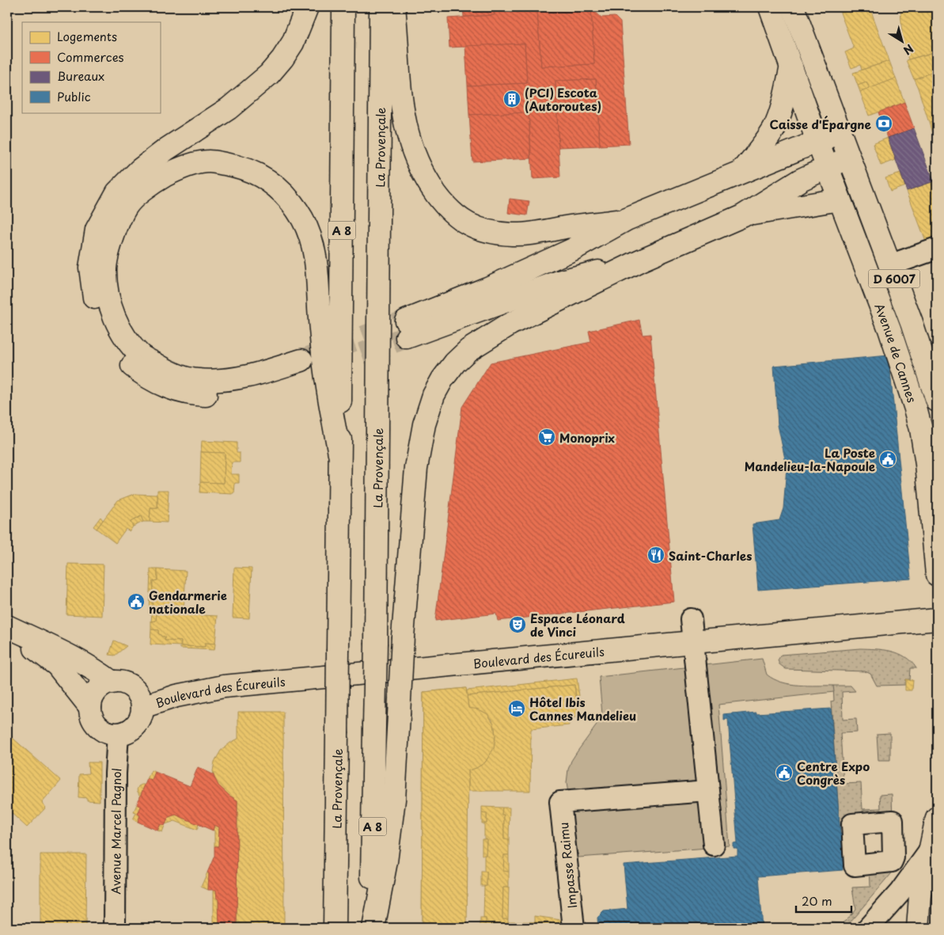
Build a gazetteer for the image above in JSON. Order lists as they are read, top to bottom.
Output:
{
  "streets": {
    "main road": [
      "La Provençale",
      "A 8",
      "D 6007",
      "Avenue de Cannes",
      "Boulevard des Écureuils"
    ],
    "street": ["Avenue Marcel Pagnol", "Impasse Raimu"]
  },
  "crossings": [
    ["Boulevard des Écureuils", "Avenue Marcel Pagnol"]
  ],
  "places": {
    "building": ["(PCI) Escota (Autoroutes)"],
    "bank": ["Caisse d'Épargne"],
    "supermarket": ["Monoprix"],
    "public building": ["La Poste Mandelieu-la-Napoule", "Gendarmerie nationale", "Centre Expo Congrès"],
    "restaurant": ["Saint-Charles"],
    "theatre": ["Espace Léonard de Vinci"],
    "hotel": ["Hôtel Ibis Cannes Mandelieu"]
  },
  "legend": [
    "Logements",
    "Commerces",
    "Bureaux",
    "Public"
  ],
  "scale_bar": "20 m",
  "north": "bottom right"
}
